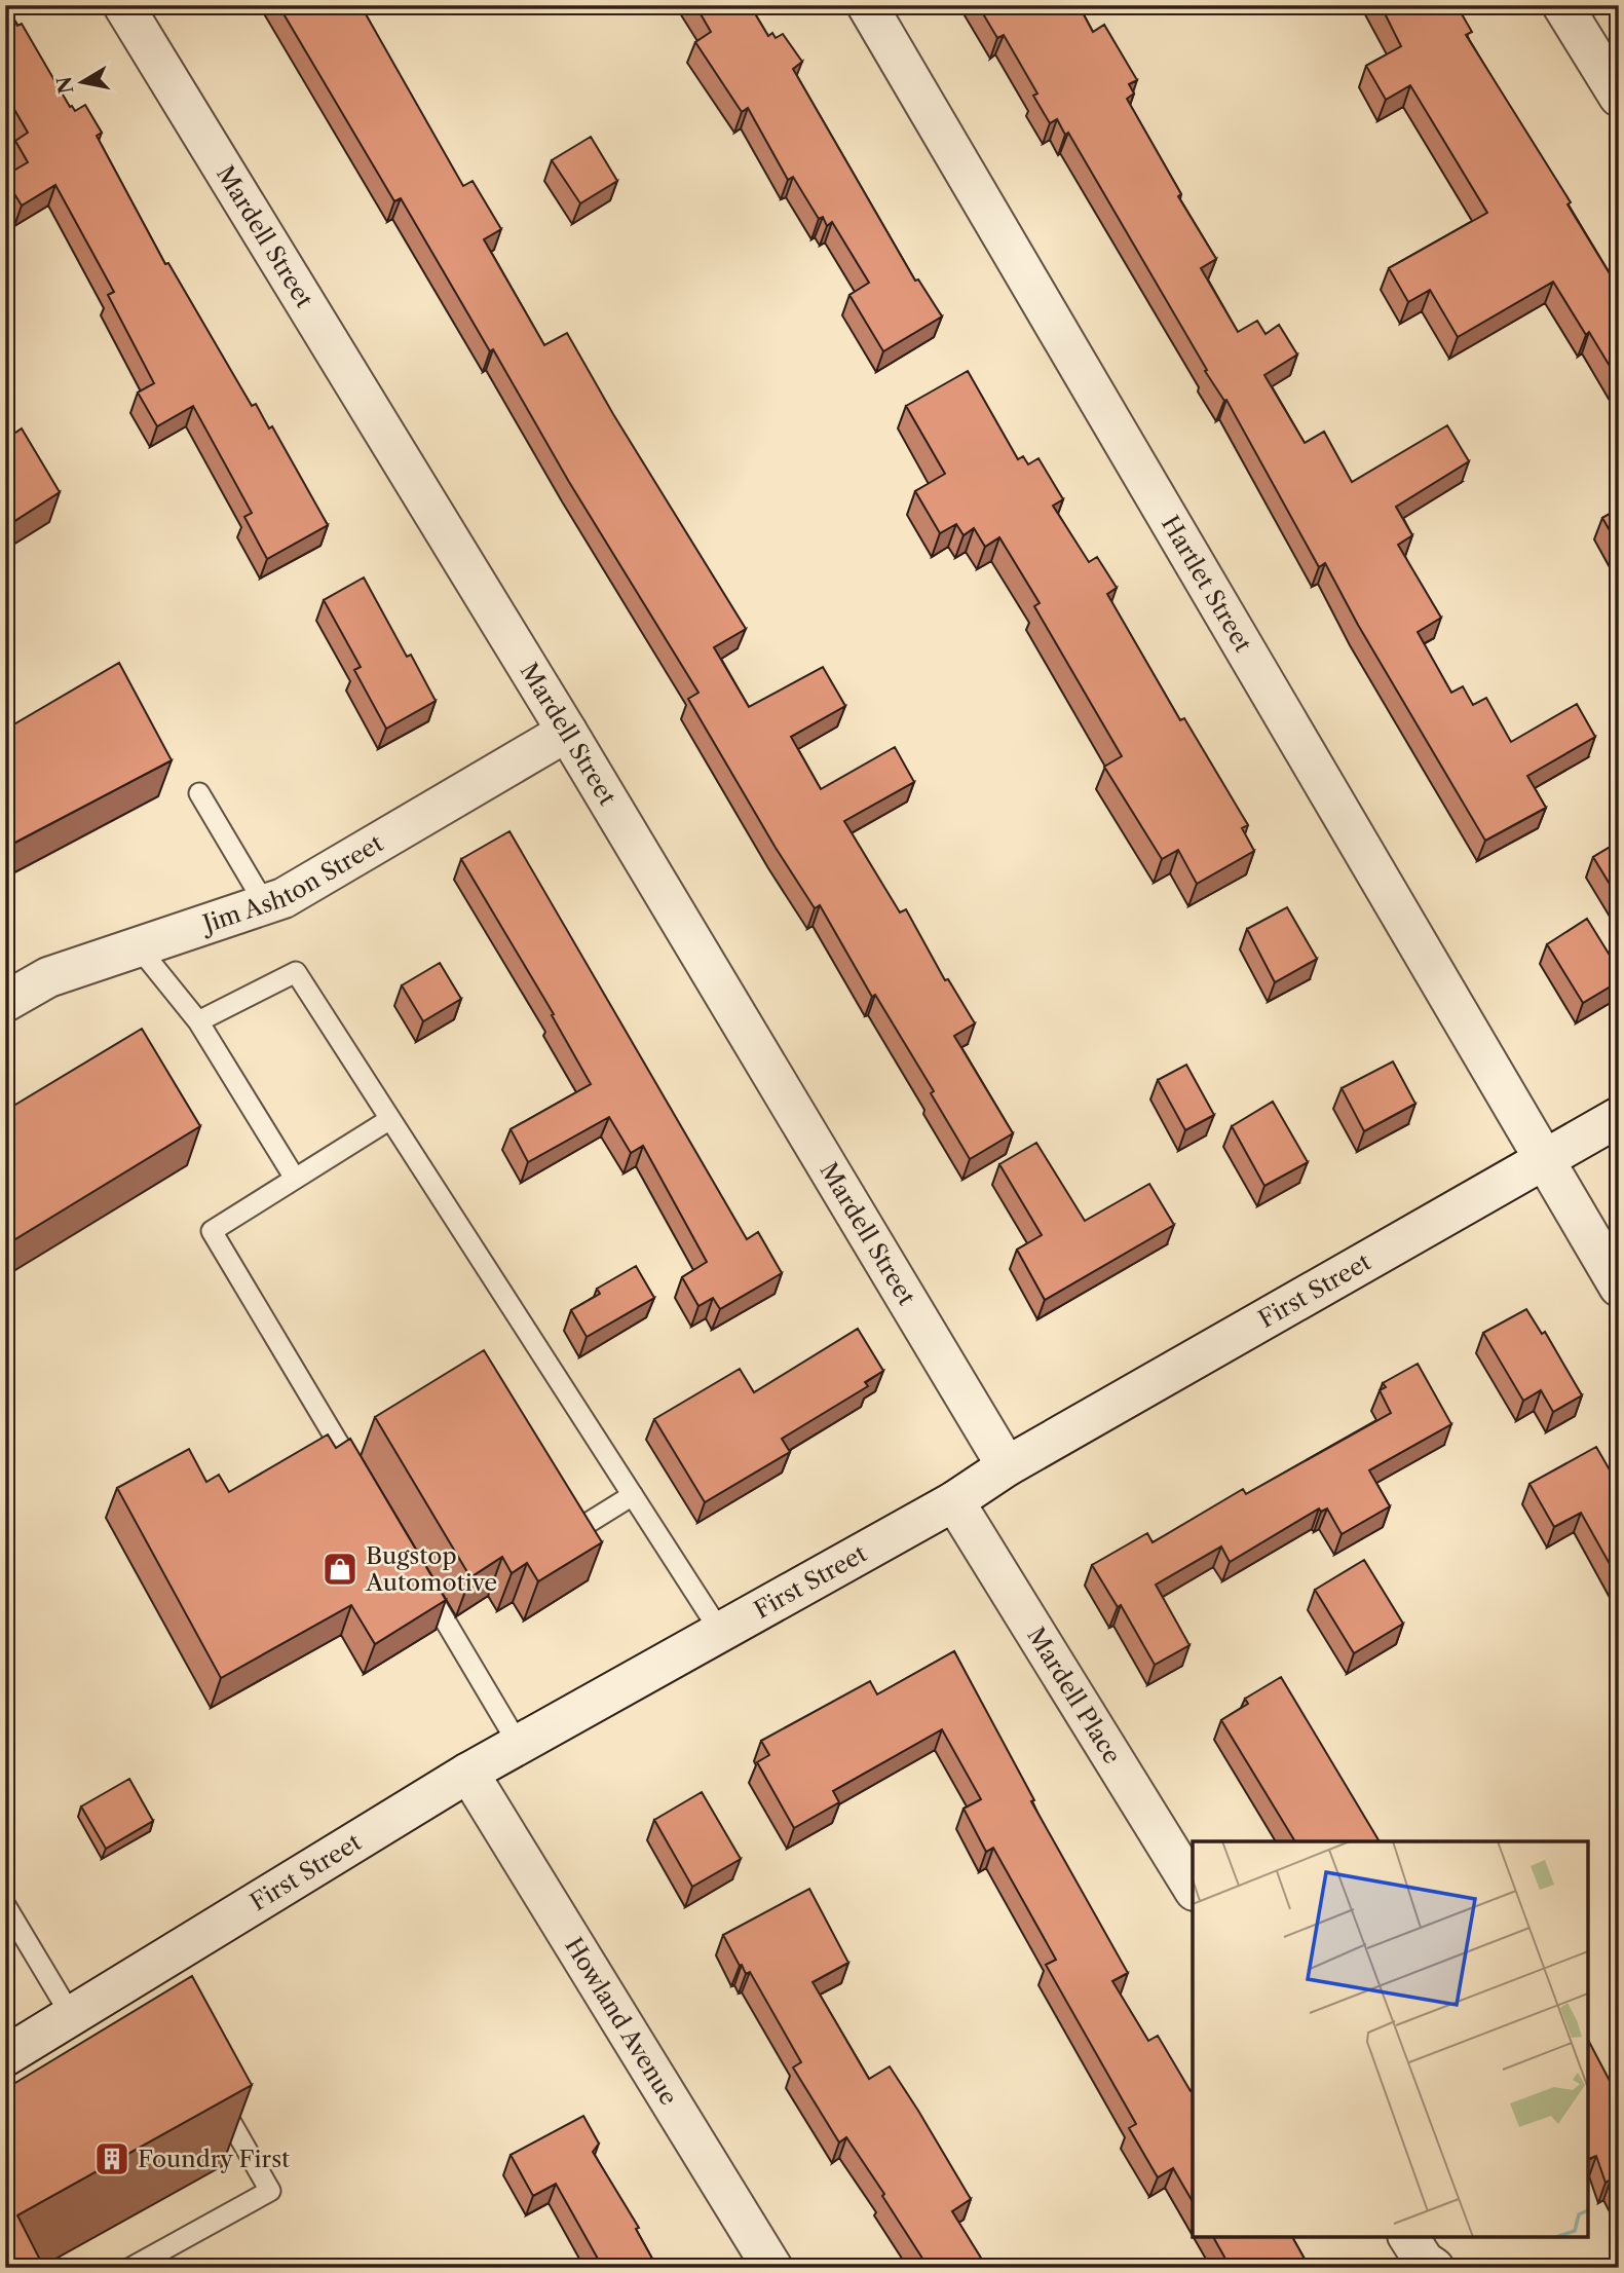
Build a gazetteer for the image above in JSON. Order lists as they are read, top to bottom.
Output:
{
  "streets": {
    "street": [
      "Mardell Street",
      "Hartlet Street",
      "Jim Ashton Street",
      "First Street",
      "Mardell Place",
      "Howland Avenue"
    ]
  },
  "crossings": [
    ["Mardell Street", "Jim Ashton Street"],
    ["Mardell Street", "First Street"],
    ["Hartlet Street", "First Street"],
    ["First Street", "Mardell Place"],
    ["First Street", "Howland Avenue"]
  ],
  "places": {
    "shop": ["Bugstop Automotive"],
    "building": ["Foundry First"]
  },
  "north": "left"
}
